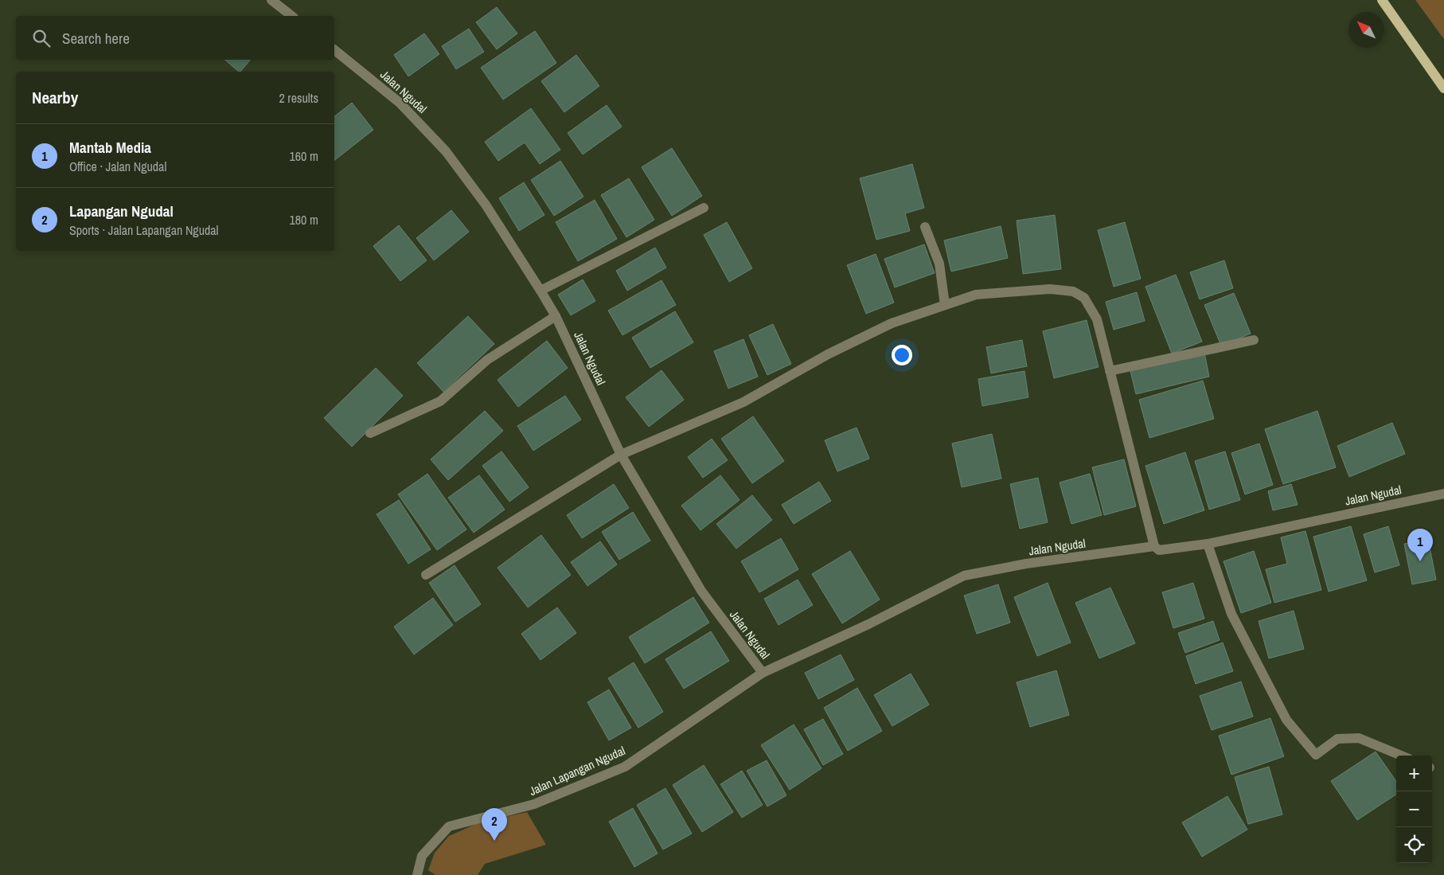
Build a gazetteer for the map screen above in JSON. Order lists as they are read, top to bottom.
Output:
{
  "streets": {
    "street": ["Jalan Ngudal", "Jalan Lapangan Ngudal"]
  },
  "crossings": [
    ["Jalan Ngudal", "Jalan Lapangan Ngudal"]
  ],
  "north": "top left",
  "page": {
    "search": "Search here",
    "heading": ["Nearby", "2 results"],
    "list": [
      {
        "mark": "1",
        "name": "Mantab Media",
        "note": "Office · Jalan Ngudal",
        "value": "160 m"
      },
      {
        "mark": "2",
        "name": "Lapangan Ngudal",
        "note": "Sports · Jalan Lapangan Ngudal",
        "value": "180 m"
      }
    ],
    "pins": ["1", "2"],
    "map_buttons": ["+", "−"]
  }
}
